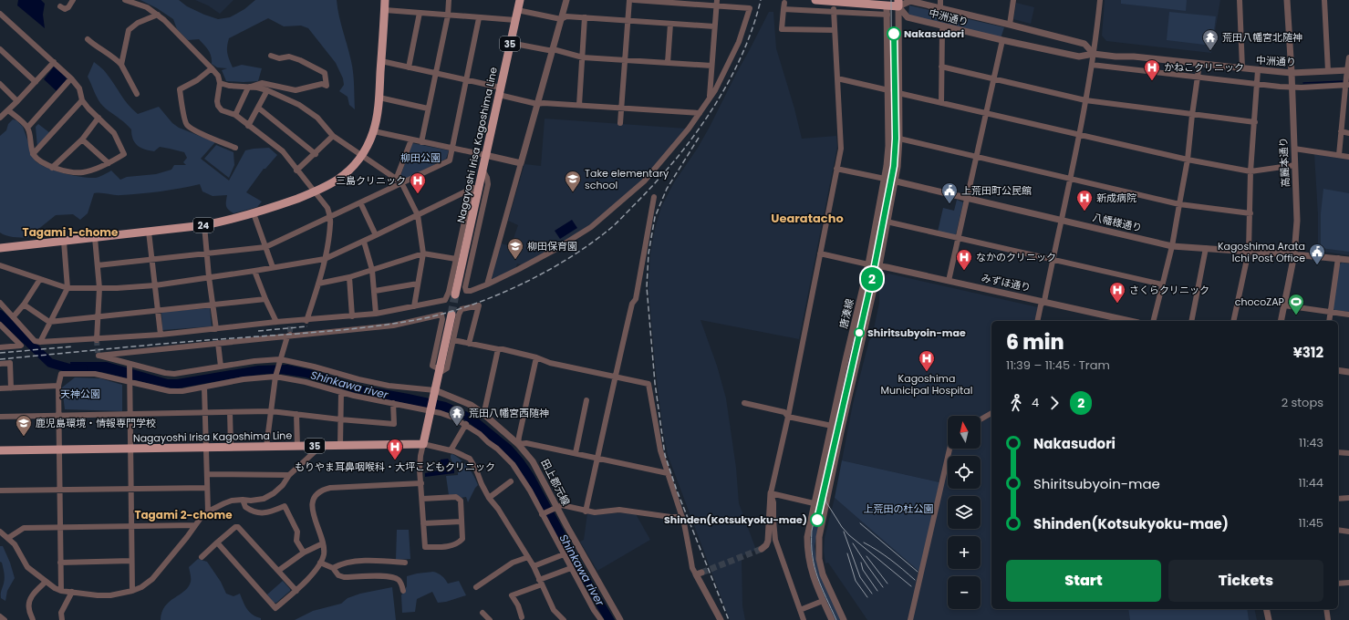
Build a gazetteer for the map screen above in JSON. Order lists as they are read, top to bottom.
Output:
{
  "streets": {
    "main road": ["35", "Nagayoshi Irisa Kagoshima Line", "24"],
    "street": [
      "中洲通り",
      "高麗本通り",
      "八幡様通り",
      "みずほ通り",
      "唐湊線",
      "田上郡元線"
    ]
  },
  "crossings": [
    ["中洲通り", "高麗本通り"],
    ["中洲通り", "唐湊線"],
    ["高麗本通り", "八幡様通り"],
    ["八幡様通り", "唐湊線"],
    ["みずほ通り", "唐湊線"]
  ],
  "districts": ["Uearatacho", "Tagami 1-chome", "Tagami 2-chome"],
  "water": ["Shinkawa river"],
  "parks": ["柳田公園", "天神公園", "上荒田の杜公園"],
  "places": {
    "other": ["Nakasudori", "Shiritsubyoin-mae", "Shinden(Kotsukyoku-mae)"],
    "temple": ["荒田八幡宮北随神", "荒田八幡宮西随神"],
    "hospital": [
      "かねこクリニック",
      "三島クリニック",
      "新成病院",
      "なかのクリニック",
      "さくらクリニック",
      "Kagoshima Municipal Hospital",
      "もりやま耳鼻咽喉科・大坪こどもクリニック"
    ],
    "school or university": ["Take elementary school", "柳田保育園", "鹿児島環境・情報専門学校"],
    "public building": ["上荒田町公民館", "Kagoshima Arata Ichi Post Office"],
    "sports": ["chocoZAP"]
  },
  "lines": ["tram line 2"],
  "north": "top",
  "page": {
    "on_map": "2",
    "heading": ["6 min", "11:39 – 11:45 · Tram", "¥312"],
    "legs": ["4", "2", "2 stops"],
    "map_buttons": ["+", "−"],
    "list": [
      {
        "name": "Nakasudori",
        "value": "11:43"
      },
      {
        "name": "Shiritsubyoin-mae",
        "value": "11:44"
      },
      {
        "name": "Shinden(Kotsukyoku-mae)",
        "value": "11:45"
      }
    ],
    "buttons": ["Start", "Tickets"]
  }
}
